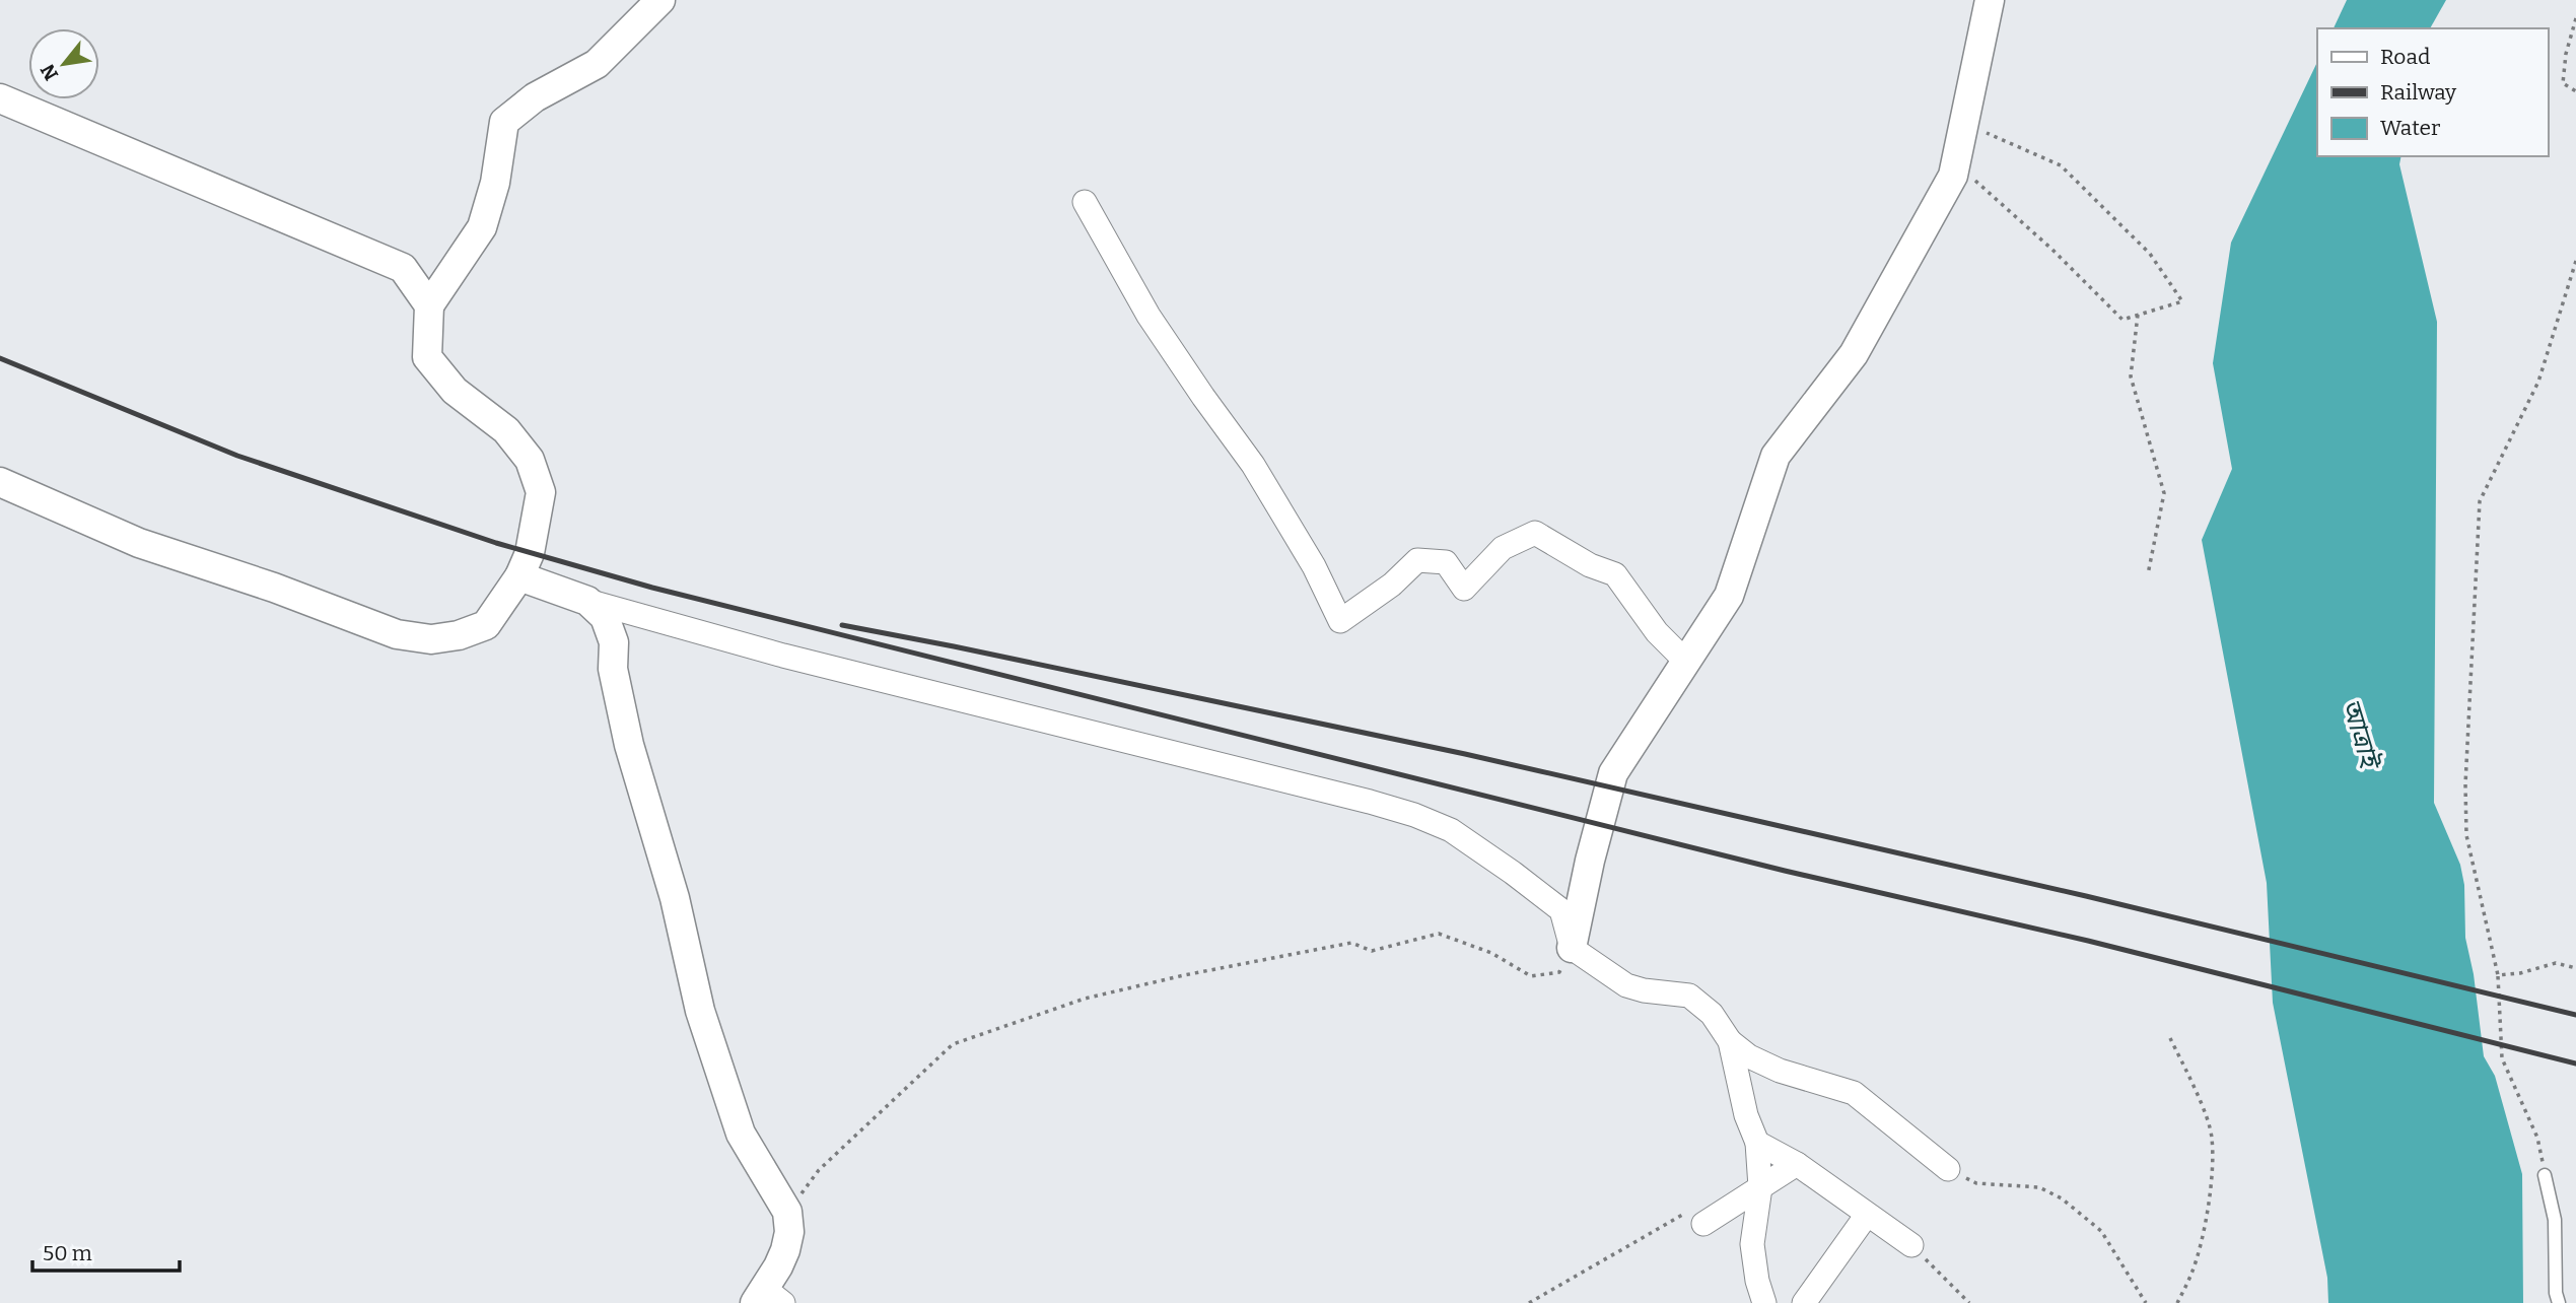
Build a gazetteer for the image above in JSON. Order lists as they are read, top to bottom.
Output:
{
  "water": ["আত্রাই"],
  "legend": ["Road", "Railway", "Water"],
  "scale_bar": "50 m",
  "north": "bottom left"
}
